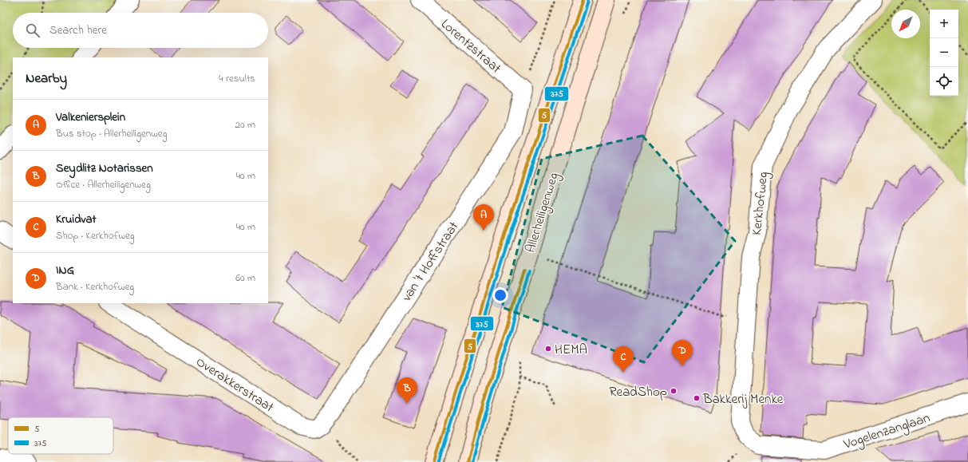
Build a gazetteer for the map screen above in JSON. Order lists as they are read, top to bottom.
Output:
{
  "streets": {
    "main road": ["Allerheiligenweg"],
    "street": [
      "Lorentzstraat",
      "Kerkhofweg",
      "van 't Hoffstraat",
      "Overakkerstraat",
      "Vogelenzanglaan"
    ]
  },
  "crossings": [
    ["Lorentzstraat", "van 't Hoffstraat"],
    ["Kerkhofweg", "Vogelenzanglaan"],
    ["van 't Hoffstraat", "Overakkerstraat"]
  ],
  "places": ["HEMA", "ReadShop", "Bakkerij Menke"],
  "lines": ["transit line 5", "transit line 375"],
  "legend": ["5", "375"],
  "north": "bottom left",
  "page": {
    "map_buttons": ["+", "−"],
    "search": "Search here",
    "heading": ["Nearby", "4 results"],
    "list": [
      {
        "mark": "A",
        "name": "Valkeniersplein",
        "note": "Bus stop · Allerheiligenweg",
        "value": "20 m"
      },
      {
        "mark": "B",
        "name": "Seydlitz Notarissen",
        "note": "Office · Allerheiligenweg",
        "value": "40 m"
      },
      {
        "mark": "C",
        "name": "Kruidvat",
        "note": "Shop · Kerkhofweg",
        "value": "40 m"
      },
      {
        "mark": "D",
        "name": "ING",
        "note": "Bank · Kerkhofweg",
        "value": "60 m"
      }
    ],
    "pins": [
      "A",
      "D",
      "C",
      "B"
    ]
  }
}
